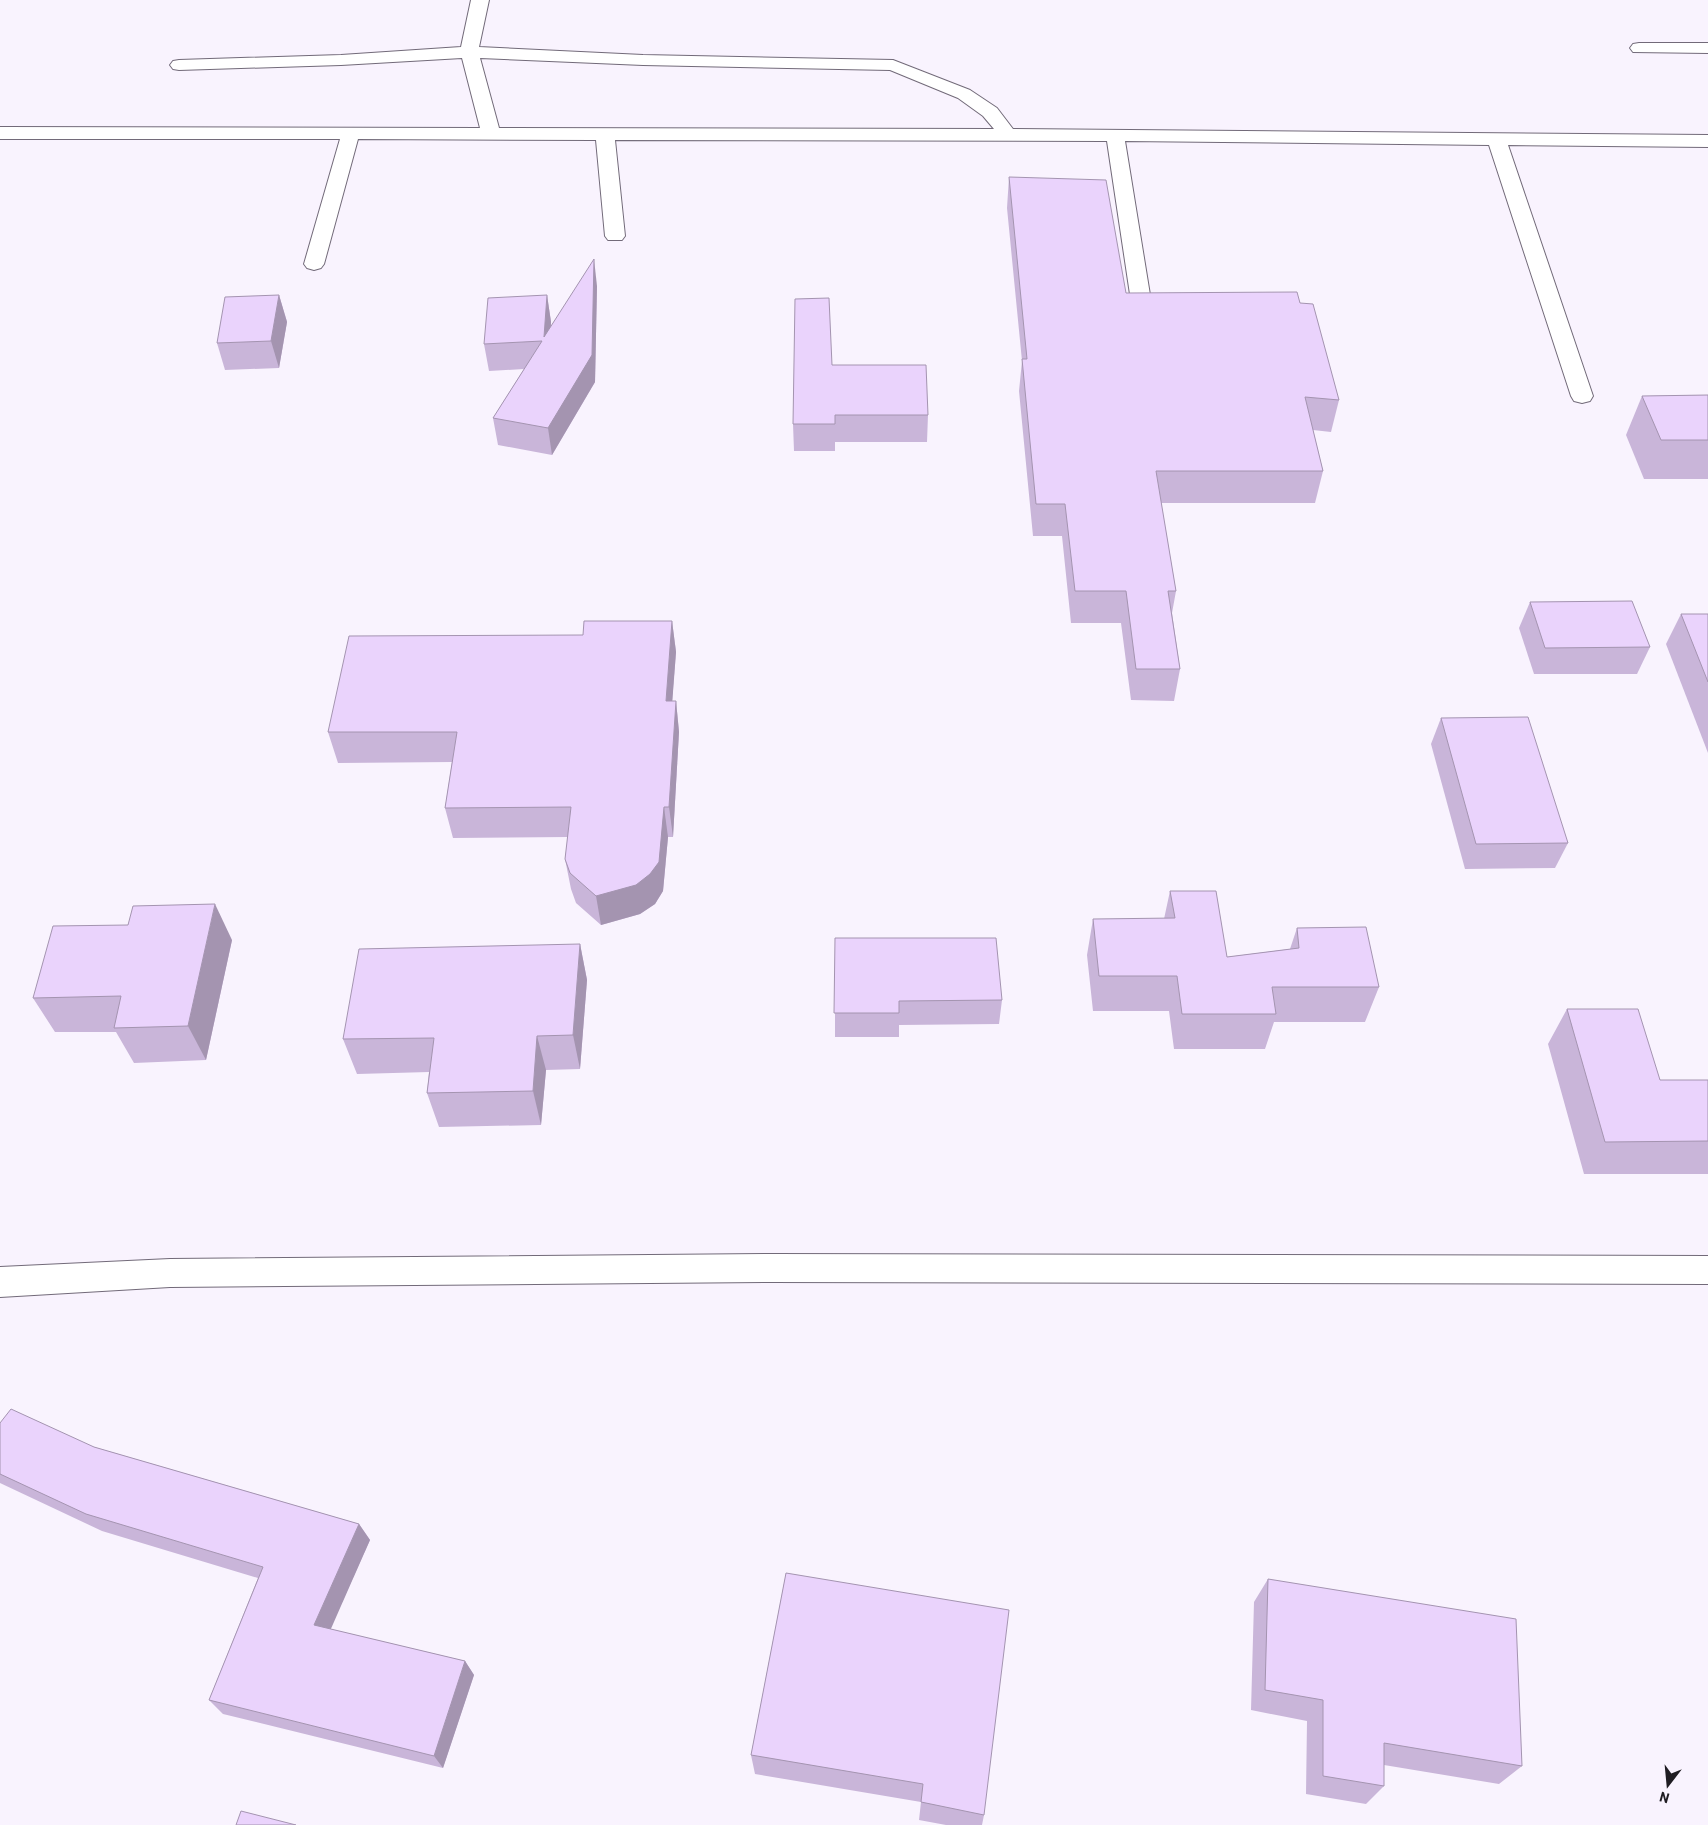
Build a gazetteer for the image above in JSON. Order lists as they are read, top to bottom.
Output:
{
  "north": "bottom"
}
